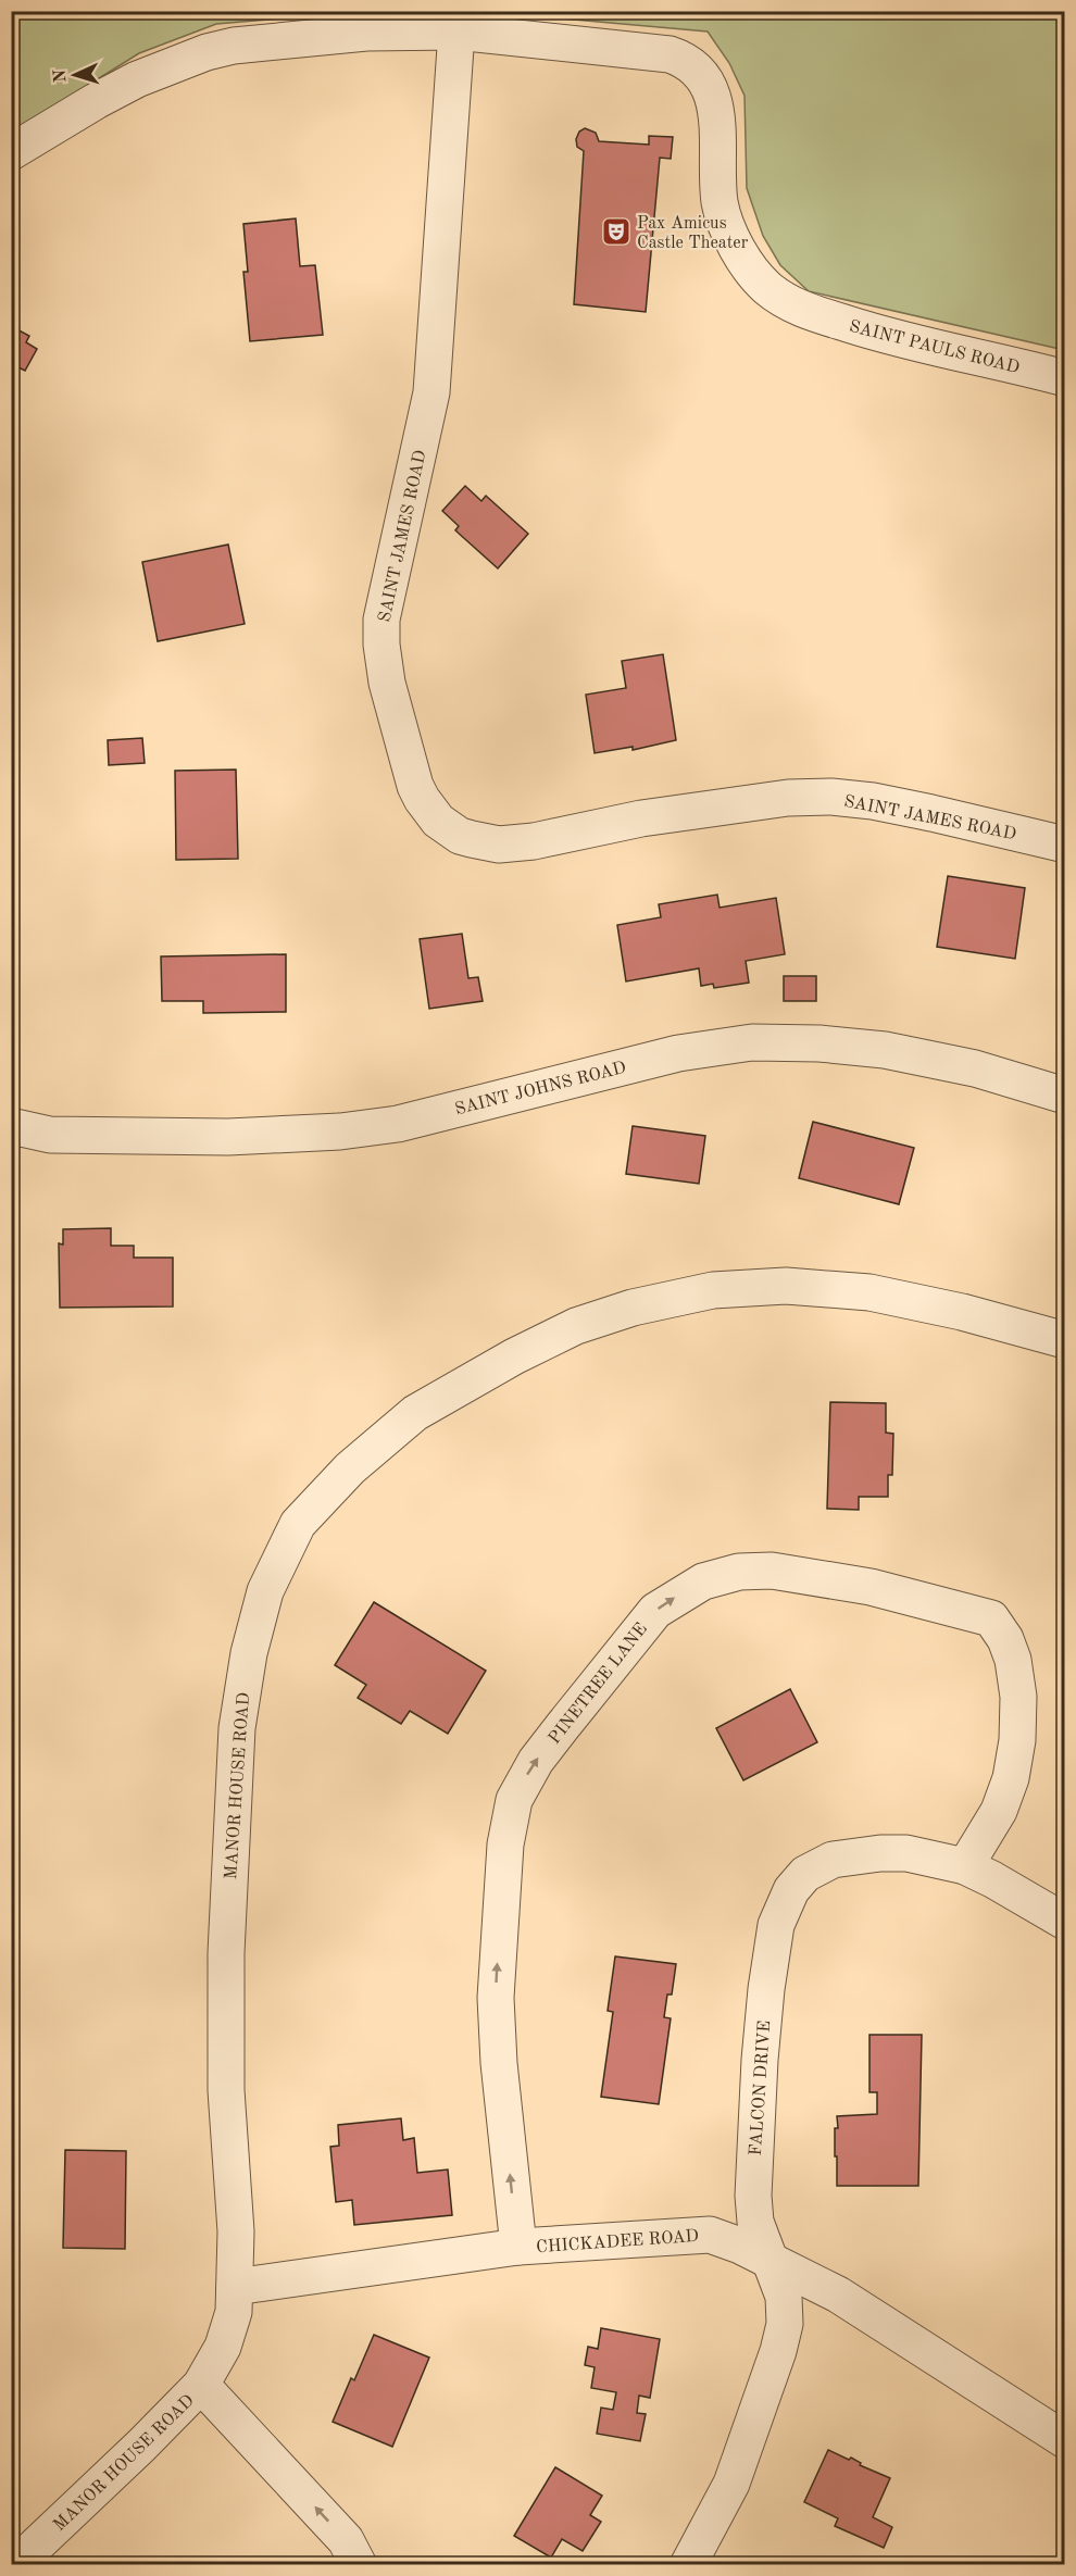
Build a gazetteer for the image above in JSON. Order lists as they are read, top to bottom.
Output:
{
  "streets": {
    "street": [
      "SAINT PAULS ROAD",
      "SAINT JAMES ROAD",
      "SAINT JOHNS ROAD",
      "PINETREE LANE",
      "MANOR HOUSE ROAD",
      "FALCON DRIVE",
      "CHICKADEE ROAD"
    ]
  },
  "crossings": [
    ["SAINT PAULS ROAD", "SAINT JAMES ROAD"],
    ["PINETREE LANE", "FALCON DRIVE"],
    ["PINETREE LANE", "CHICKADEE ROAD"],
    ["MANOR HOUSE ROAD", "CHICKADEE ROAD"],
    ["FALCON DRIVE", "CHICKADEE ROAD"]
  ],
  "places": {
    "theatre": ["Pax Amicus Castle Theater"]
  },
  "north": "left"
}
